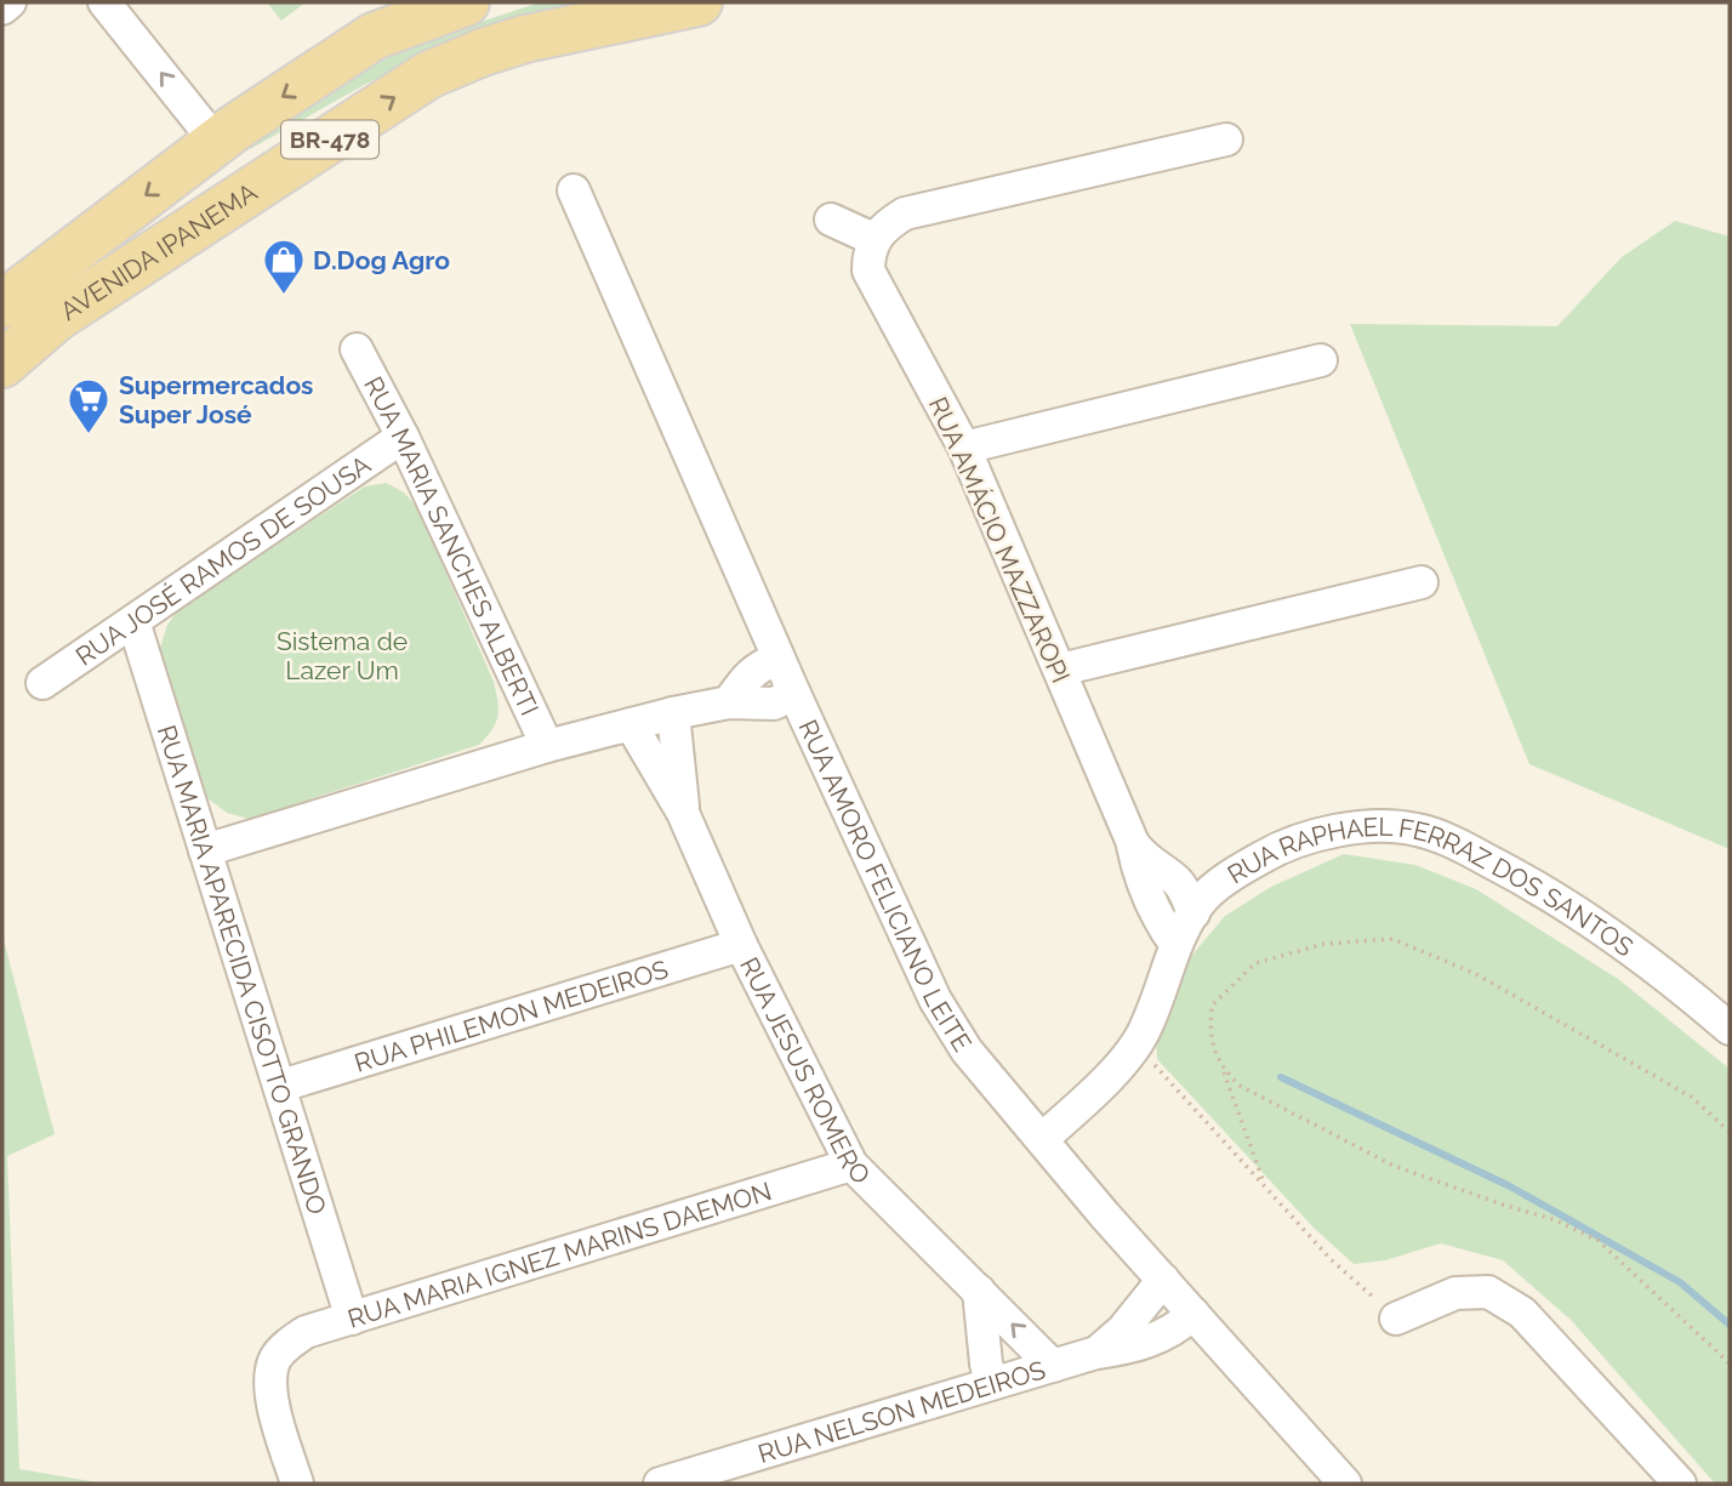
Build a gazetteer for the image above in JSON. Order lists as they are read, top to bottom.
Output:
{
  "streets": {
    "main road": ["BR-478", "AVENIDA IPANEMA"],
    "street": [
      "RUA AMÁCIO MAZZAROPI",
      "RUA MARIA SANCHES ALBERTI",
      "RUA JOSÉ RAMOS DE SOUSA",
      "RUA AMORO FELICIANO LEITE",
      "RUA RAPHAEL FERRAZ DOS SANTOS",
      "RUA MARIA APARECIDA CISOTTO GRANDO",
      "RUA PHILEMON MEDEIROS",
      "RUA JESUS ROMERO",
      "RUA MARIA IGNEZ MARINS DAEMON",
      "RUA NELSON MEDEIROS"
    ]
  },
  "crossings": [
    ["RUA AMÁCIO MAZZAROPI", "RUA RAPHAEL FERRAZ DOS SANTOS"],
    ["RUA MARIA SANCHES ALBERTI", "RUA JOSÉ RAMOS DE SOUSA"],
    ["RUA JOSÉ RAMOS DE SOUSA", "RUA MARIA APARECIDA CISOTTO GRANDO"],
    ["RUA AMORO FELICIANO LEITE", "RUA RAPHAEL FERRAZ DOS SANTOS"],
    ["RUA AMORO FELICIANO LEITE", "RUA NELSON MEDEIROS"],
    ["RUA MARIA APARECIDA CISOTTO GRANDO", "RUA PHILEMON MEDEIROS"],
    ["RUA MARIA APARECIDA CISOTTO GRANDO", "RUA MARIA IGNEZ MARINS DAEMON"],
    ["RUA PHILEMON MEDEIROS", "RUA JESUS ROMERO"],
    ["RUA JESUS ROMERO", "RUA MARIA IGNEZ MARINS DAEMON"],
    ["RUA JESUS ROMERO", "RUA NELSON MEDEIROS"]
  ],
  "parks": ["Sistema de Lazer Um"],
  "places": {
    "shop": ["D.Dog Agro"],
    "supermarket": ["Supermercados Super José"]
  }
}
